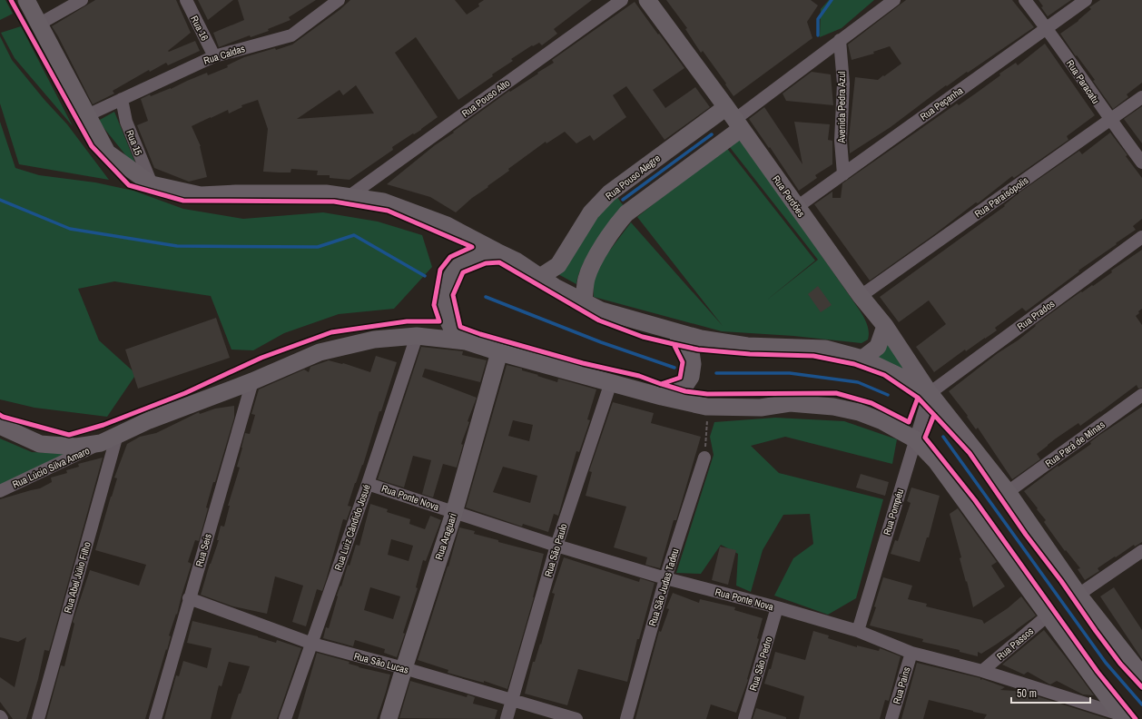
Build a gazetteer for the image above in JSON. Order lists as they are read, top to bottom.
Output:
{
  "streets": {
    "main road": ["Rua Pouso Alegre", "Rua Perdões", "Rua Araguari"],
    "street": [
      "Rua 16",
      "Rua Caldas",
      "Rua Paracatu",
      "Rua Pouso Alto",
      "Rua Peçanha",
      "Avenida Pedra Azul",
      "Rua 15",
      "Rua Paraisópolis",
      "Rua Prados",
      "Rua Pará de Minas",
      "Rua Lúcio Silva Amaro",
      "Rua Ponte Nova",
      "Rua Pompéu",
      "Rua Luiz Cândido Josué",
      "Rua Seis",
      "Rua São Paulo",
      "Rua Abel Júlio Filho",
      "Rua São Judas Tadeu",
      "Rua Passos",
      "Rua São Lucas",
      "Rua São Pedro",
      "Rua Pains"
    ]
  },
  "crossings": [
    ["Rua 16", "Rua Caldas"],
    ["Rua Caldas", "Rua 15"],
    ["Rua Paracatu", "Rua Peçanha"],
    ["Rua Paracatu", "Rua Paraisópolis"],
    ["Rua Peçanha", "Avenida Pedra Azul"],
    ["Rua Peçanha", "Rua Perdões"],
    ["Avenida Pedra Azul", "Rua Pouso Alegre"],
    ["Rua Pouso Alegre", "Rua Perdões"],
    ["Rua Perdões", "Rua Paraisópolis"],
    ["Rua Perdões", "Rua Prados"],
    ["Rua Perdões", "Rua Pará de Minas"],
    ["Rua Perdões", "Rua Pompéu"],
    ["Rua Prados", "Rua Pompéu"],
    ["Rua Ponte Nova", "Rua Pompéu"],
    ["Rua Ponte Nova", "Rua Luiz Cândido Josué"],
    ["Rua Ponte Nova", "Rua Araguari"],
    ["Rua Ponte Nova", "Rua São Paulo"],
    ["Rua Ponte Nova", "Rua São Judas Tadeu"],
    ["Rua Ponte Nova", "Rua Passos"],
    ["Rua Ponte Nova", "Rua São Pedro"],
    ["Rua Ponte Nova", "Rua Pains"],
    ["Rua Luiz Cândido Josué", "Rua São Lucas"],
    ["Rua Araguari", "Rua São Lucas"],
    ["Rua Seis", "Rua São Lucas"],
    ["Rua São Paulo", "Rua São Lucas"]
  ],
  "scale_bar": "50 m"
}
